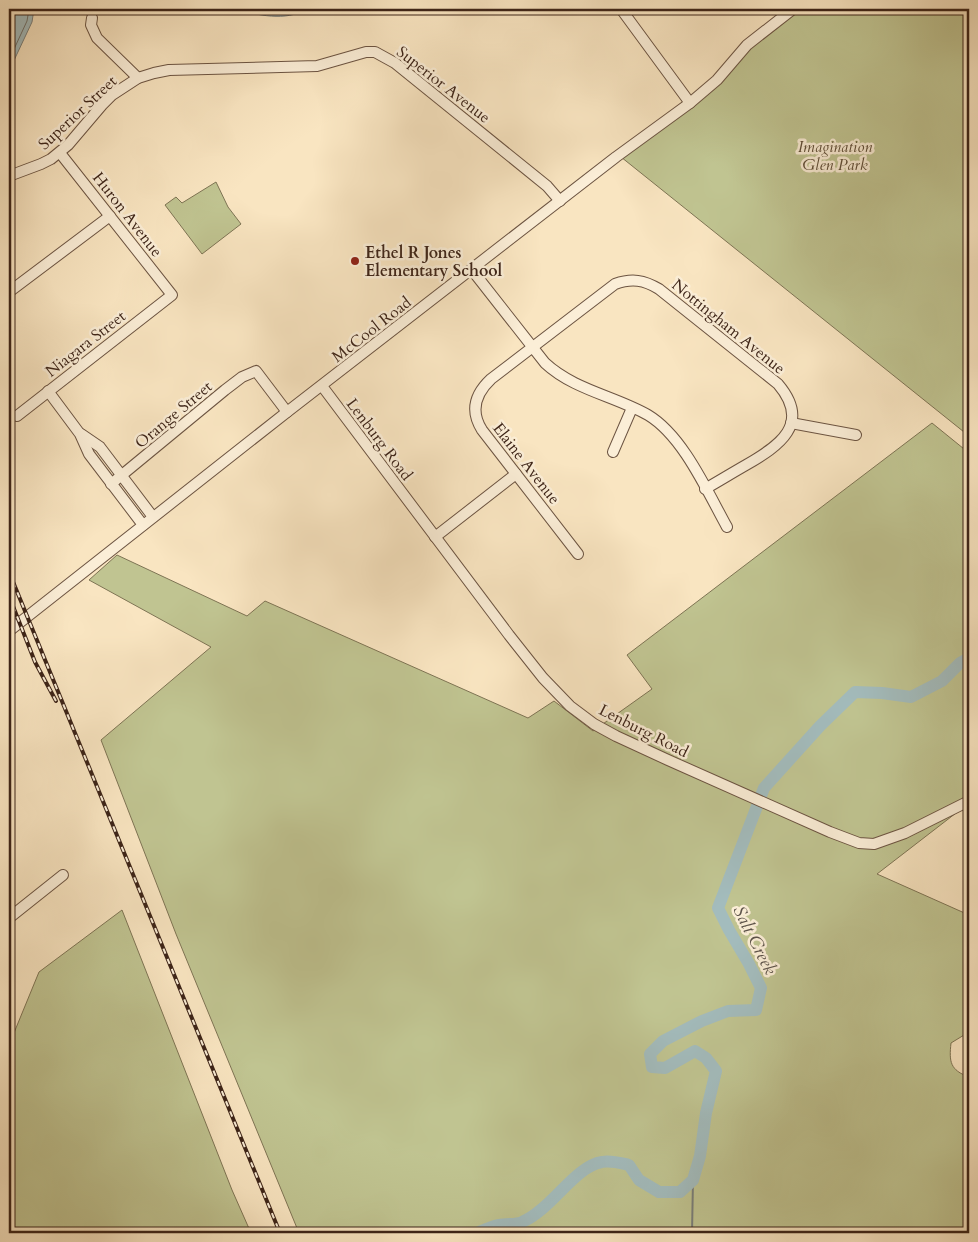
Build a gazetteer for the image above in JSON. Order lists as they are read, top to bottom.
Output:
{
  "streets": {
    "street": [
      "Superior Avenue",
      "Superior Street",
      "Huron Avenue",
      "Nottingham Avenue",
      "McCool Road",
      "Niagara Street",
      "Orange Street",
      "Lenburg Road",
      "Elaine Avenue"
    ]
  },
  "crossings": [
    ["Superior Avenue", "Superior Street"],
    ["Superior Avenue", "McCool Road"],
    ["Superior Street", "Huron Avenue"],
    ["Huron Avenue", "Niagara Street"],
    ["Nottingham Avenue", "Elaine Avenue"],
    ["McCool Road", "Orange Street"],
    ["McCool Road", "Lenburg Road"]
  ],
  "water": ["Salt Creek"],
  "parks": ["Imagination Glen Park"],
  "places": ["Ethel R Jones Elementary School"]
}
